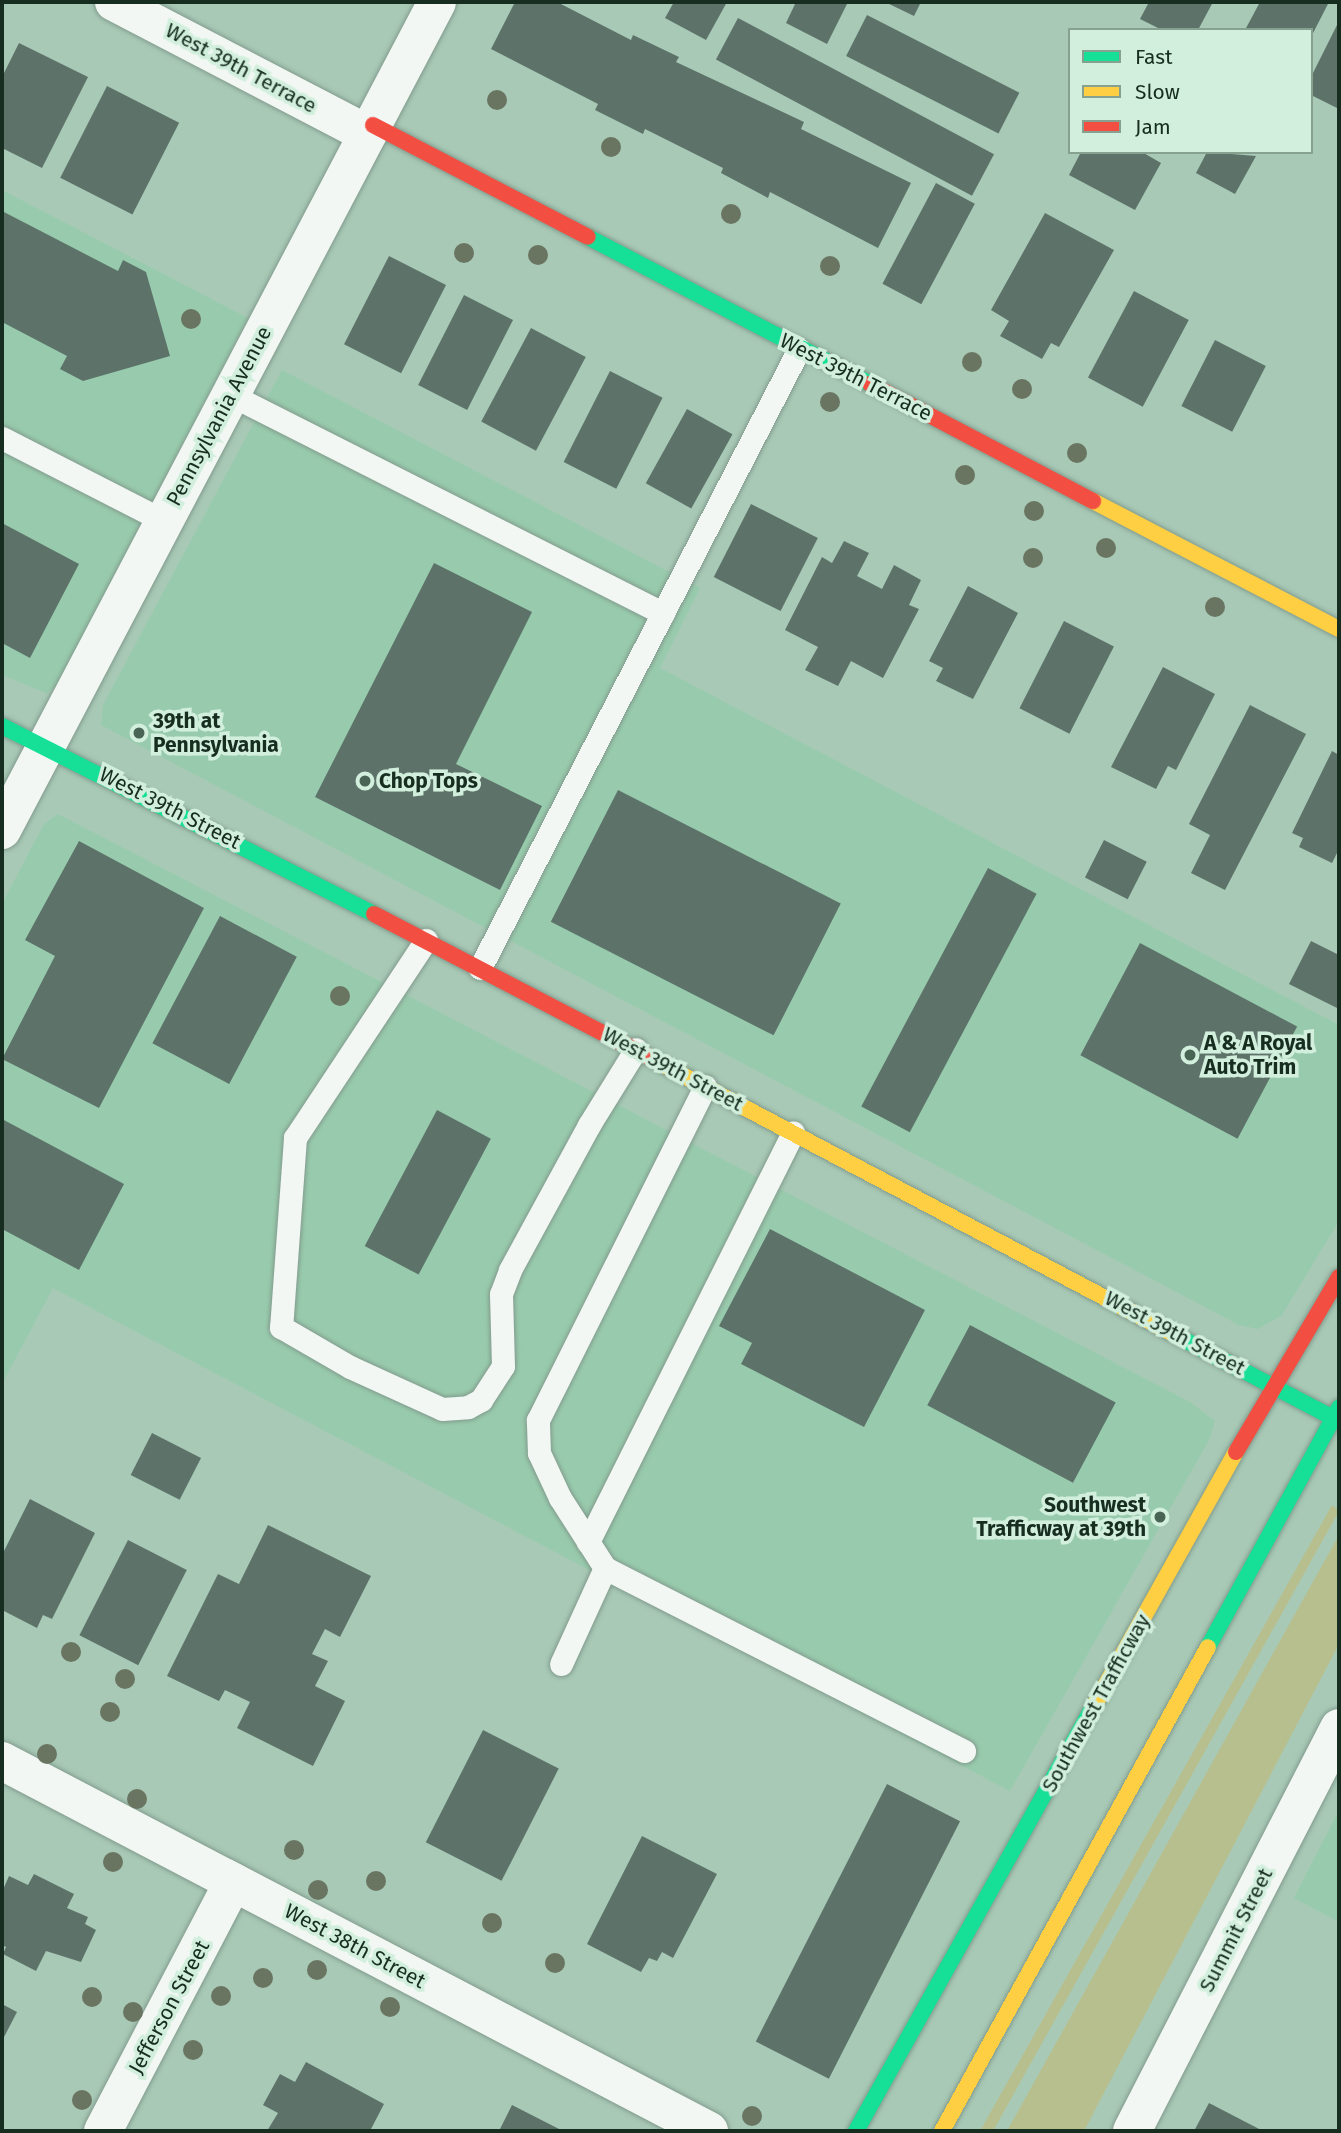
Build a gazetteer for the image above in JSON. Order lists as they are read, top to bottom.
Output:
{
  "streets": {
    "main road": ["West 39th Terrace", "West 39th Street", "Southwest Trafficway"],
    "street": [
      "Pennsylvania Avenue",
      "Summit Street",
      "West 38th Street",
      "Jefferson Street"
    ]
  },
  "crossings": [
    ["West 39th Terrace", "Pennsylvania Avenue"],
    ["Pennsylvania Avenue", "West 39th Street"],
    ["West 39th Street", "Southwest Trafficway"],
    ["West 38th Street", "Jefferson Street"]
  ],
  "places": [
    "39th at Pennsylvania",
    "Chop Tops",
    "A & A Royal Auto Trim",
    "Southwest Trafficway at 39th"
  ],
  "legend": ["Fast", "Slow", "Jam"]
}
